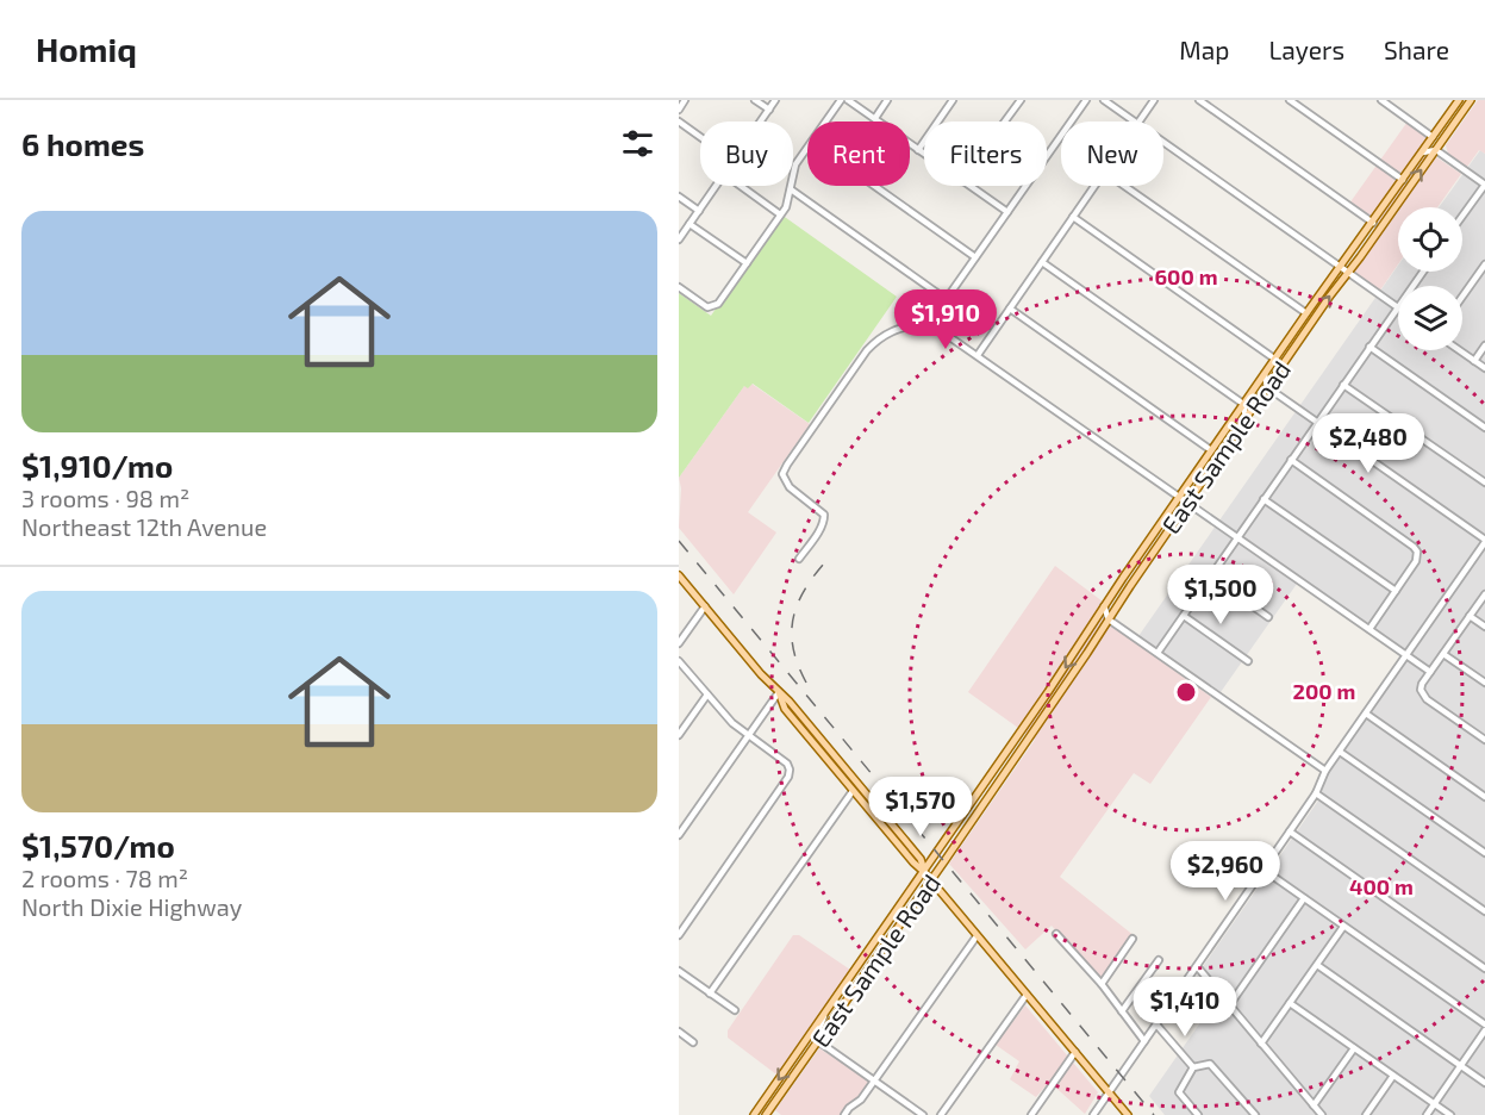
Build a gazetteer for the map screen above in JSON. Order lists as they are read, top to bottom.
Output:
{
  "streets": {
    "main road": ["East Sample Road"]
  },
  "page": {
    "header": "Homiq",
    "nav": ["Map", "Layers", "Share"],
    "heading": "6 homes",
    "chip": [
      "Buy",
      "Rent",
      "Filters",
      "New"
    ],
    "list": [
      {
        "name": "$1,910/mo",
        "note": "3 rooms · 98 m² · Northeast 12th Avenue"
      },
      {
        "name": "$1,570/mo",
        "note": "2 rooms · 78 m² · North Dixie Highway"
      }
    ],
    "price": [
      "$1,910",
      "$2,480",
      "$1,500",
      "$1,570",
      "$2,960",
      "$1,410"
    ]
  },
  "rings": ["600 m", "200 m", "400 m"]
}
